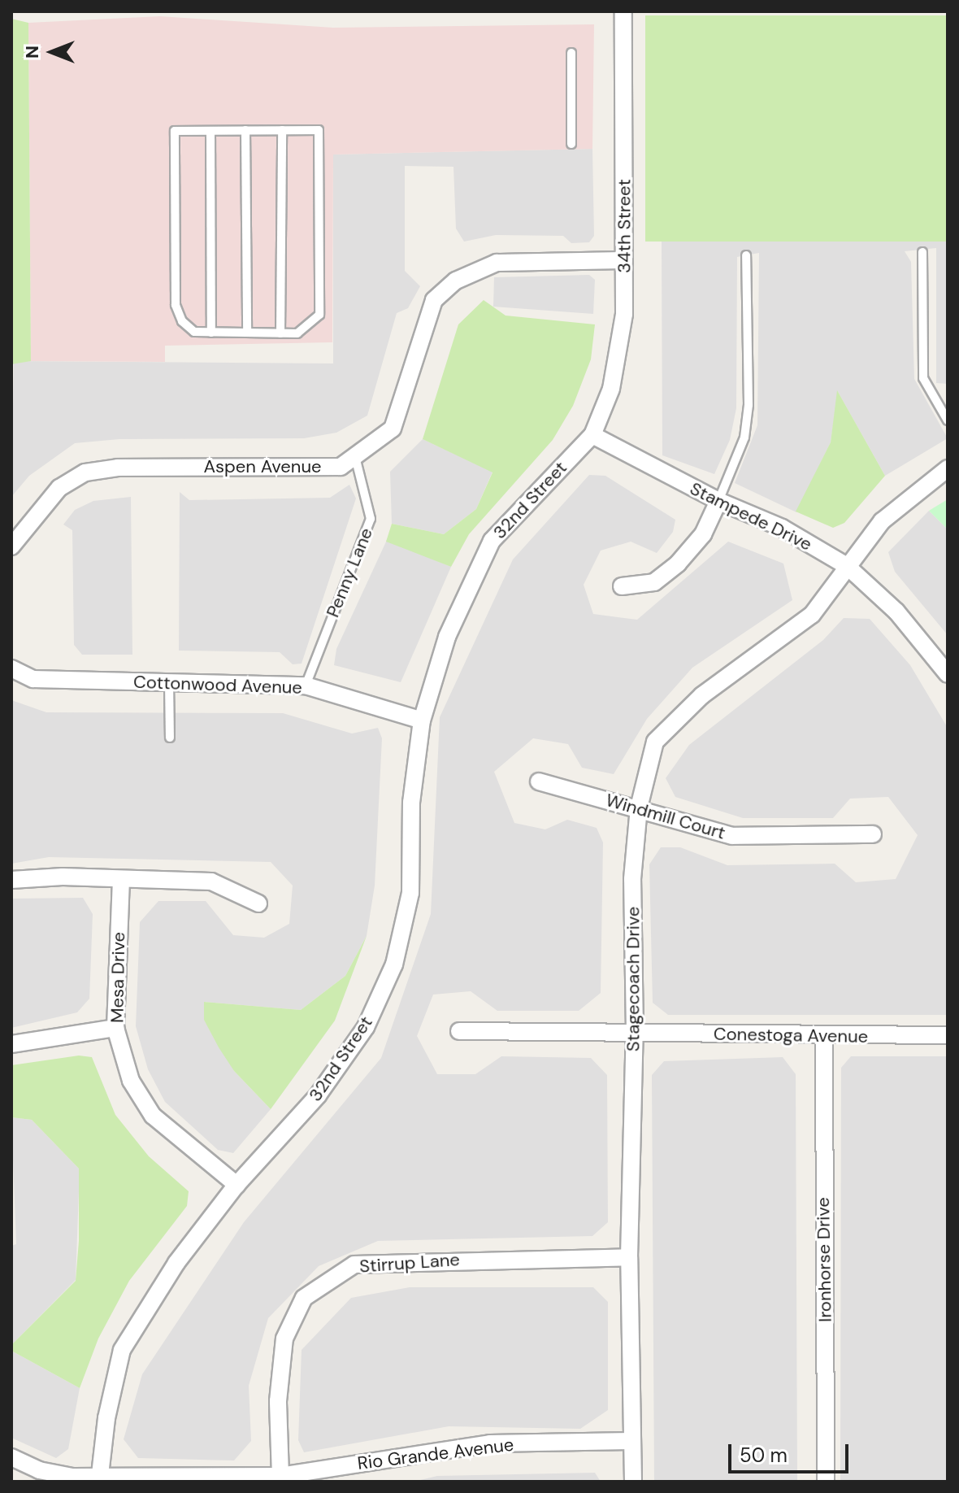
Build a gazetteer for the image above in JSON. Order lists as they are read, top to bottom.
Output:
{
  "streets": {
    "street": [
      "34th Street",
      "Aspen Avenue",
      "32nd Street",
      "Stampede Drive",
      "Cottonwood Avenue",
      "Windmill Court",
      "Mesa Drive",
      "Stagecoach Drive",
      "Conestoga Avenue",
      "Ironhorse Drive",
      "Stirrup Lane",
      "Rio Grande Avenue"
    ],
    "lane": ["Penny Lane"]
  },
  "crossings": [
    ["34th Street", "Aspen Avenue"],
    ["34th Street", "32nd Street"],
    ["34th Street", "Stampede Drive"],
    ["Aspen Avenue", "Penny Lane"],
    ["32nd Street", "Stampede Drive"],
    ["32nd Street", "Cottonwood Avenue"],
    ["32nd Street", "Mesa Drive"],
    ["32nd Street", "Rio Grande Avenue"],
    ["Stampede Drive", "Stagecoach Drive"],
    ["Penny Lane", "Cottonwood Avenue"],
    ["Windmill Court", "Stagecoach Drive"],
    ["Stagecoach Drive", "Conestoga Avenue"],
    ["Stagecoach Drive", "Stirrup Lane"],
    ["Stagecoach Drive", "Rio Grande Avenue"],
    ["Conestoga Avenue", "Ironhorse Drive"],
    ["Stirrup Lane", "Rio Grande Avenue"]
  ],
  "scale_bar": "50 m",
  "north": "left"
}
